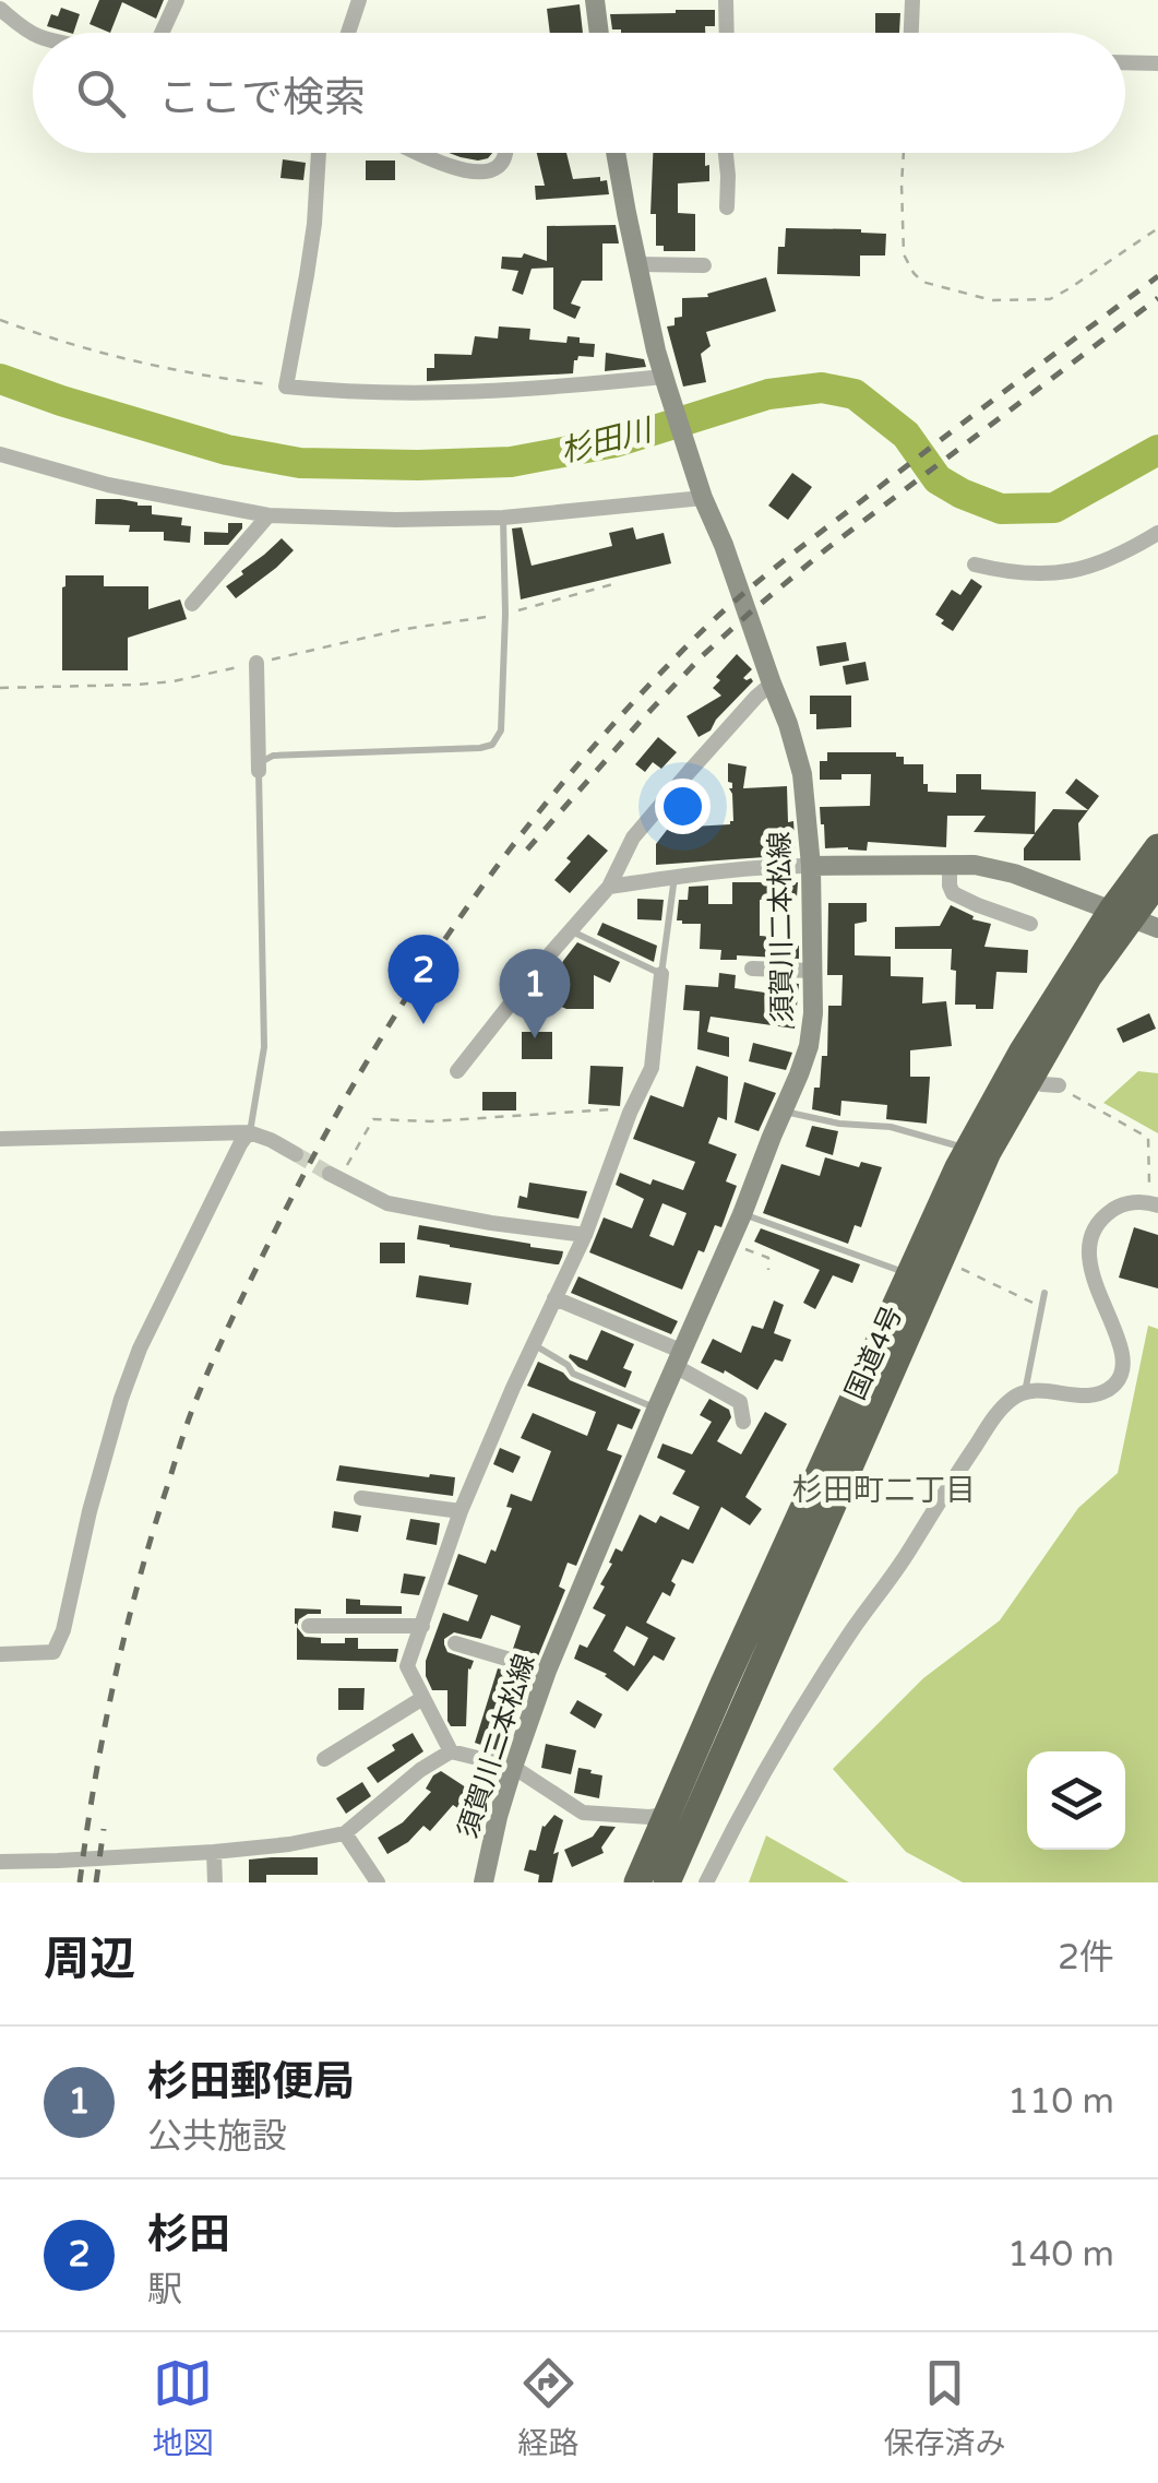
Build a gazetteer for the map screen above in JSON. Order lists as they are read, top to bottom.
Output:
{
  "streets": {
    "highway": ["国道4号"],
    "main road": ["須賀川二本松線"]
  },
  "districts": ["杉田町二丁目"],
  "water": ["杉田川"],
  "page": {
    "search": "ここで検索",
    "pins": ["2", "1"],
    "heading": ["周辺", "2件"],
    "list": [
      {
        "mark": "1",
        "name": "杉田郵便局",
        "note": "公共施設",
        "value": "110 m"
      },
      {
        "mark": "2",
        "name": "杉田",
        "note": "駅",
        "value": "140 m"
      }
    ],
    "nav": ["地図", "経路", "保存済み"]
  }
}
